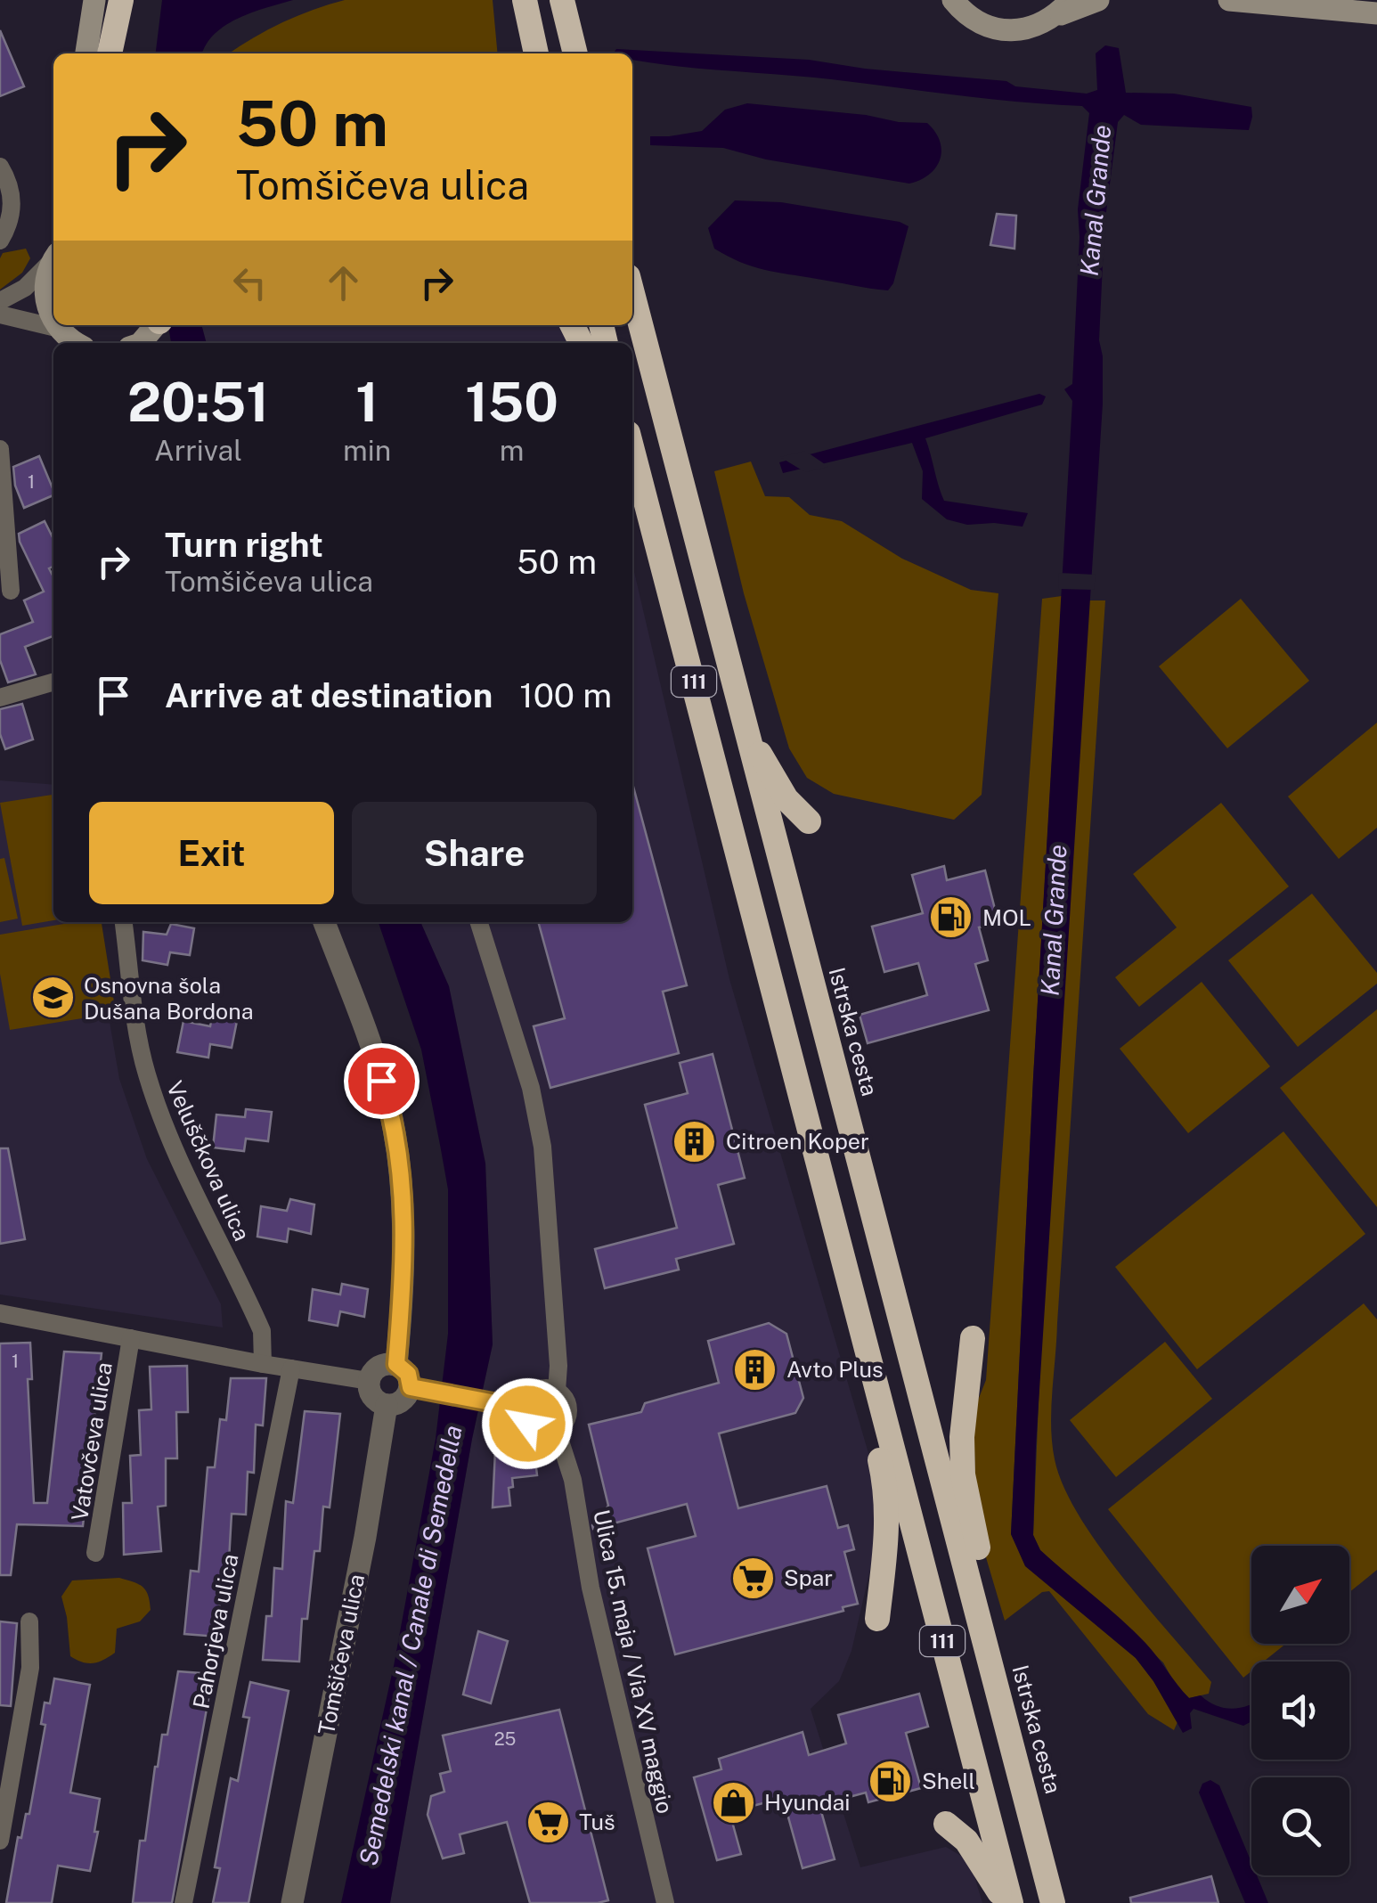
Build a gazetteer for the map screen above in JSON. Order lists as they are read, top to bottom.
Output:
{
  "streets": {
    "highway": ["111", "Istrska cesta"],
    "street": [
      "Veluščkova ulica",
      "Vatovčeva ulica",
      "Pahorjeva ulica",
      "Tomšičeva ulica",
      "Ulica 15. maja / Via XV maggio"
    ]
  },
  "water": ["Kanal Grande", "Semedelski kanal / Canale di Semedella"],
  "places": {
    "fuel station": ["MOL", "Shell"],
    "school or university": ["Osnovna šola Dušana Bordona"],
    "building": ["Citroen Koper", "Avto Plus"],
    "supermarket": ["Spar", "Tuš"],
    "shop": ["Hyundai"]
  },
  "house_numbers": ["1", "1", "25"],
  "north": "top right",
  "page": {
    "turn": ["50 m", "Tomšičeva ulica"],
    "eta": [
      "20:51",
      "Arrival",
      "1",
      "min",
      "150",
      "m"
    ],
    "list": [
      {
        "name": "Turn right",
        "note": "Tomšičeva ulica",
        "value": "50 m"
      },
      {
        "name": "Arrive at destination",
        "value": "100 m"
      }
    ],
    "buttons": ["Exit", "Share"]
  }
}
